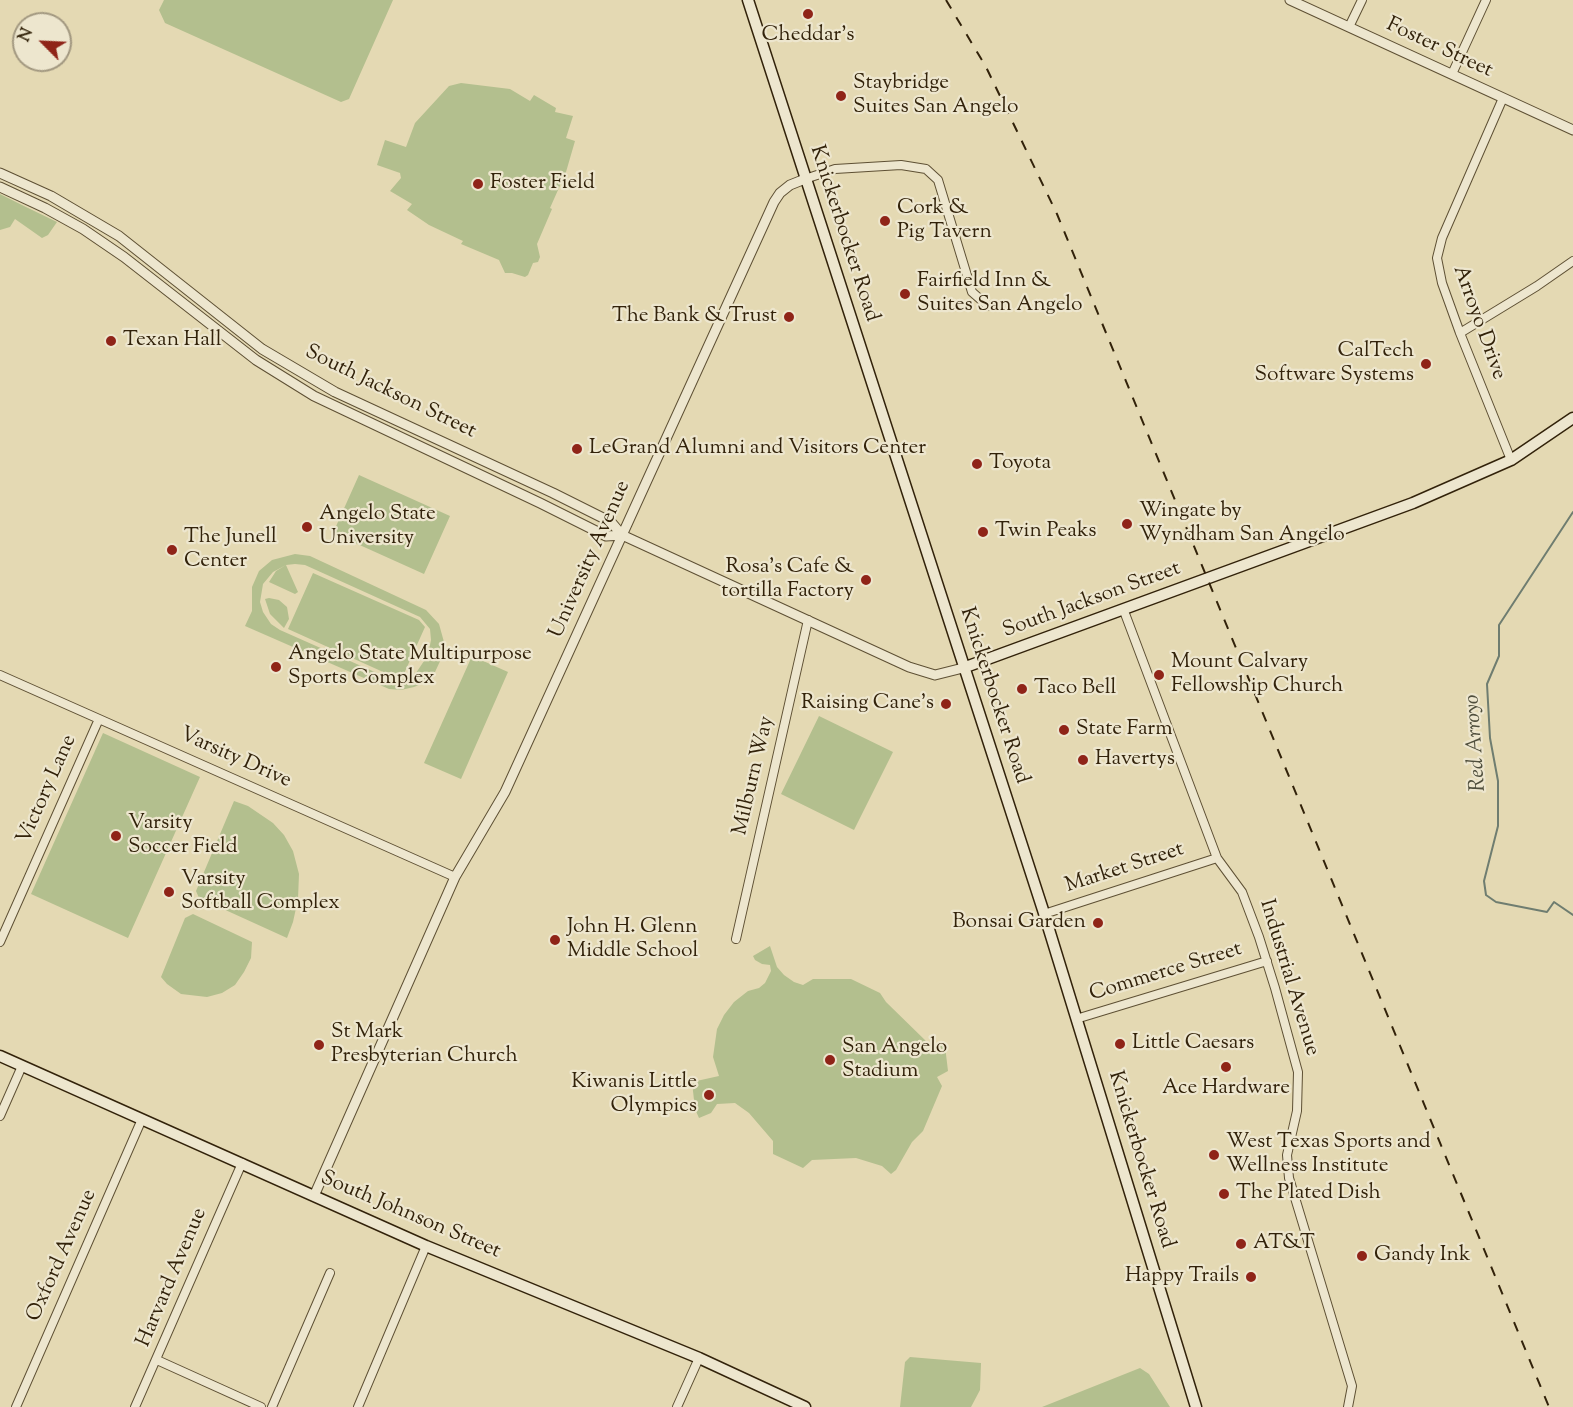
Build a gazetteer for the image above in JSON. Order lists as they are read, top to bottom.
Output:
{
  "streets": {
    "main road": ["Knickerbocker Road", "South Jackson Street", "South Johnson Street"],
    "street": [
      "Foster Street",
      "Arroyo Drive",
      "University Avenue",
      "Varsity Drive",
      "Milburn Way",
      "Victory Lane",
      "Market Street",
      "Commerce Street",
      "Industrial Avenue",
      "Oxford Avenue",
      "Harvard Avenue"
    ]
  },
  "crossings": [
    ["Foster Street", "Arroyo Drive"],
    ["Knickerbocker Road", "South Jackson Street"],
    ["Knickerbocker Road", "University Avenue"],
    ["Knickerbocker Road", "Market Street"],
    ["Knickerbocker Road", "Commerce Street"],
    ["Arroyo Drive", "South Jackson Street"],
    ["South Jackson Street", "University Avenue"],
    ["South Jackson Street", "Milburn Way"],
    ["South Jackson Street", "Industrial Avenue"],
    ["University Avenue", "Varsity Drive"],
    ["University Avenue", "South Johnson Street"],
    ["Varsity Drive", "Victory Lane"],
    ["Market Street", "Industrial Avenue"],
    ["Commerce Street", "Industrial Avenue"],
    ["South Johnson Street", "Oxford Avenue"],
    ["South Johnson Street", "Harvard Avenue"]
  ],
  "water": ["Red Arroyo"],
  "places": [
    "Cheddar's",
    "Staybridge Suites San Angelo",
    "Foster Field",
    "Cork & Pig Tavern",
    "Fairfield Inn & Suites San Angelo",
    "The Bank & Trust",
    "Texan Hall",
    "CalTech Software Systems",
    "LeGrand Alumni and Visitors Center",
    "Toyota",
    "Wingate by Wyndham San Angelo",
    "Angelo State University",
    "Twin Peaks",
    "The Junell Center",
    "Rosa's Cafe & tortilla Factory",
    "Angelo State Multipurpose Sports Complex",
    "Mount Calvary Fellowship Church",
    "Taco Bell",
    "Raising Cane's",
    "State Farm",
    "Havertys",
    "Varsity Soccer Field",
    "Varsity Softball Complex",
    "Bonsai Garden",
    "John H. Glenn Middle School",
    "Little Caesars",
    "St Mark Presbyterian Church",
    "San Angelo Stadium",
    "Ace Hardware",
    "Kiwanis Little Olympics",
    "West Texas Sports and Wellness Institute",
    "The Plated Dish",
    "AT&T",
    "Gandy Ink",
    "Happy Trails"
  ],
  "north": "top left"
}
